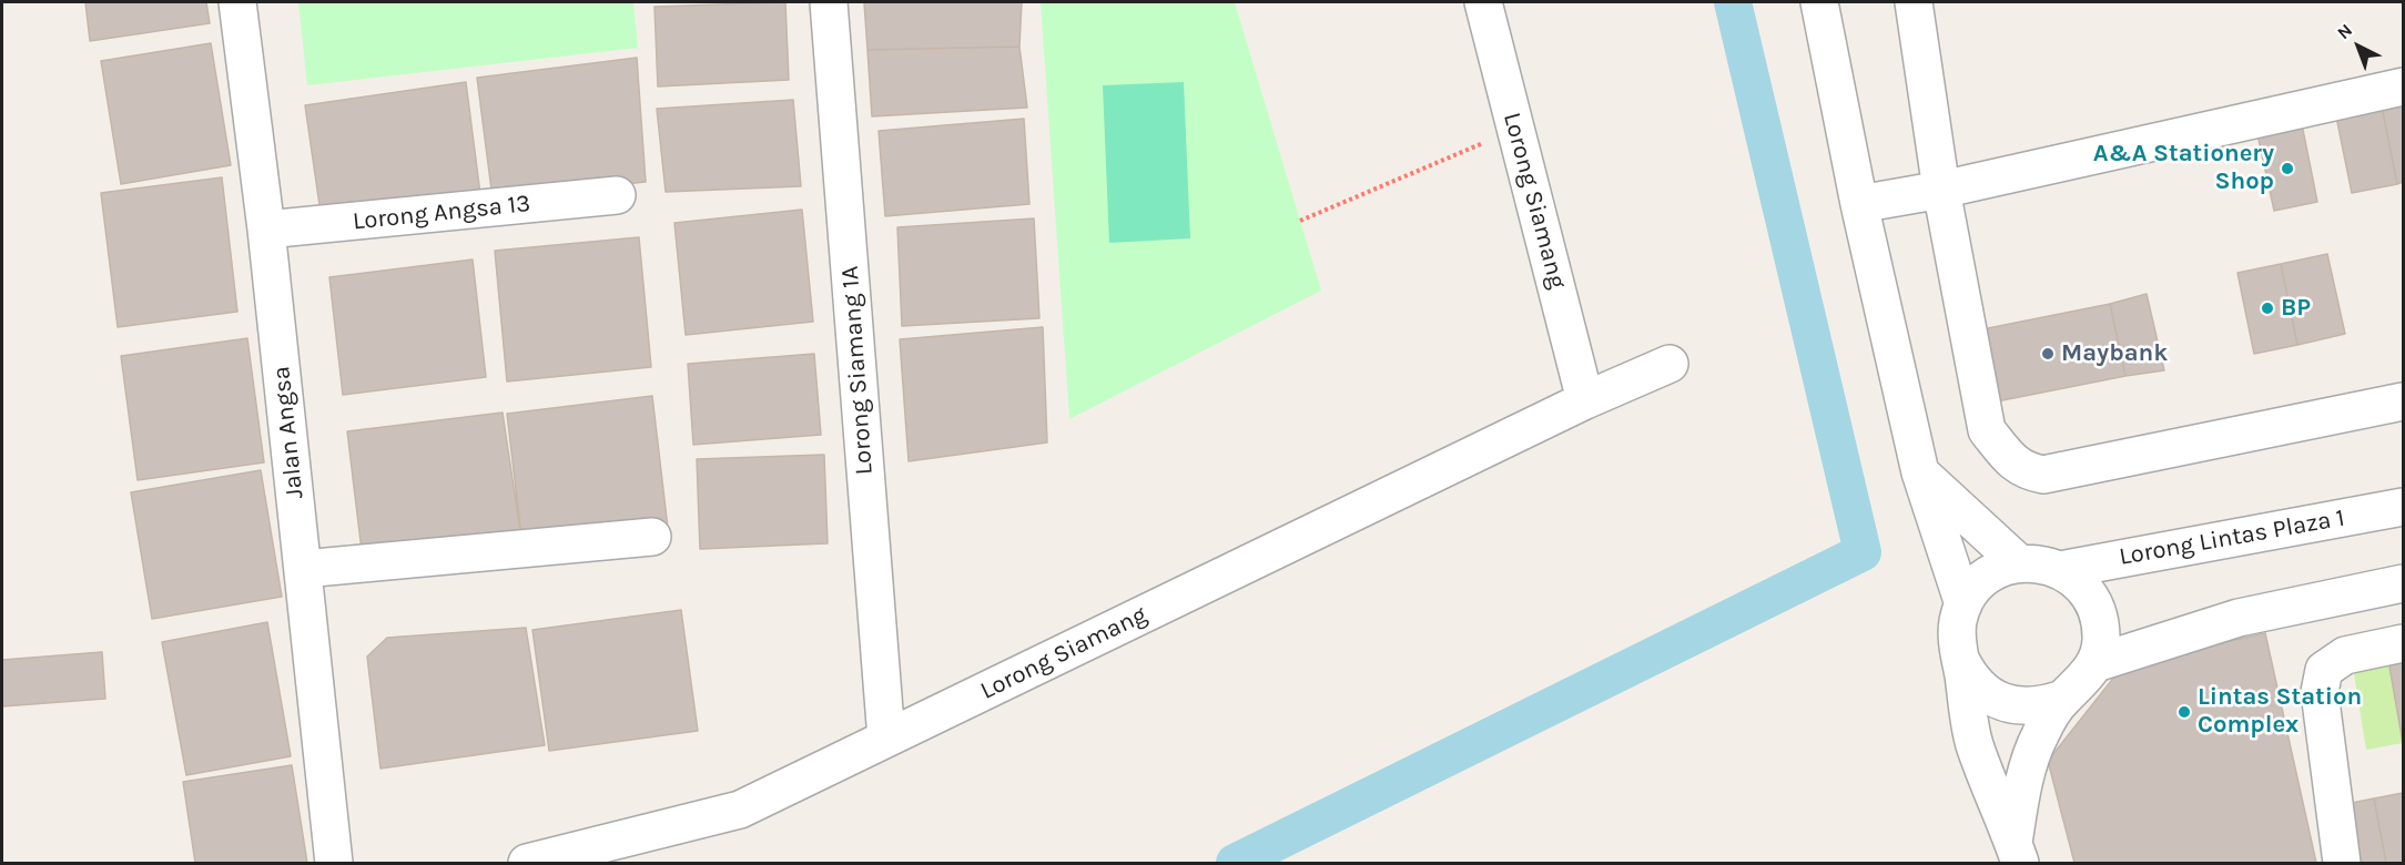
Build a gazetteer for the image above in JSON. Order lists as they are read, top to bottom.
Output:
{
  "streets": {
    "street": [
      "Lorong Siamang",
      "Lorong Angsa 13",
      "Lorong Siamang 1A",
      "Jalan Angsa",
      "Lorong Lintas Plaza 1"
    ]
  },
  "crossings": [
    ["Lorong Siamang", "Lorong Siamang 1A"],
    ["Lorong Angsa 13", "Jalan Angsa"]
  ],
  "places": [
    "A&A Stationery Shop",
    "BP",
    "Maybank",
    "Lintas Station Complex"
  ],
  "north": "top left"
}
